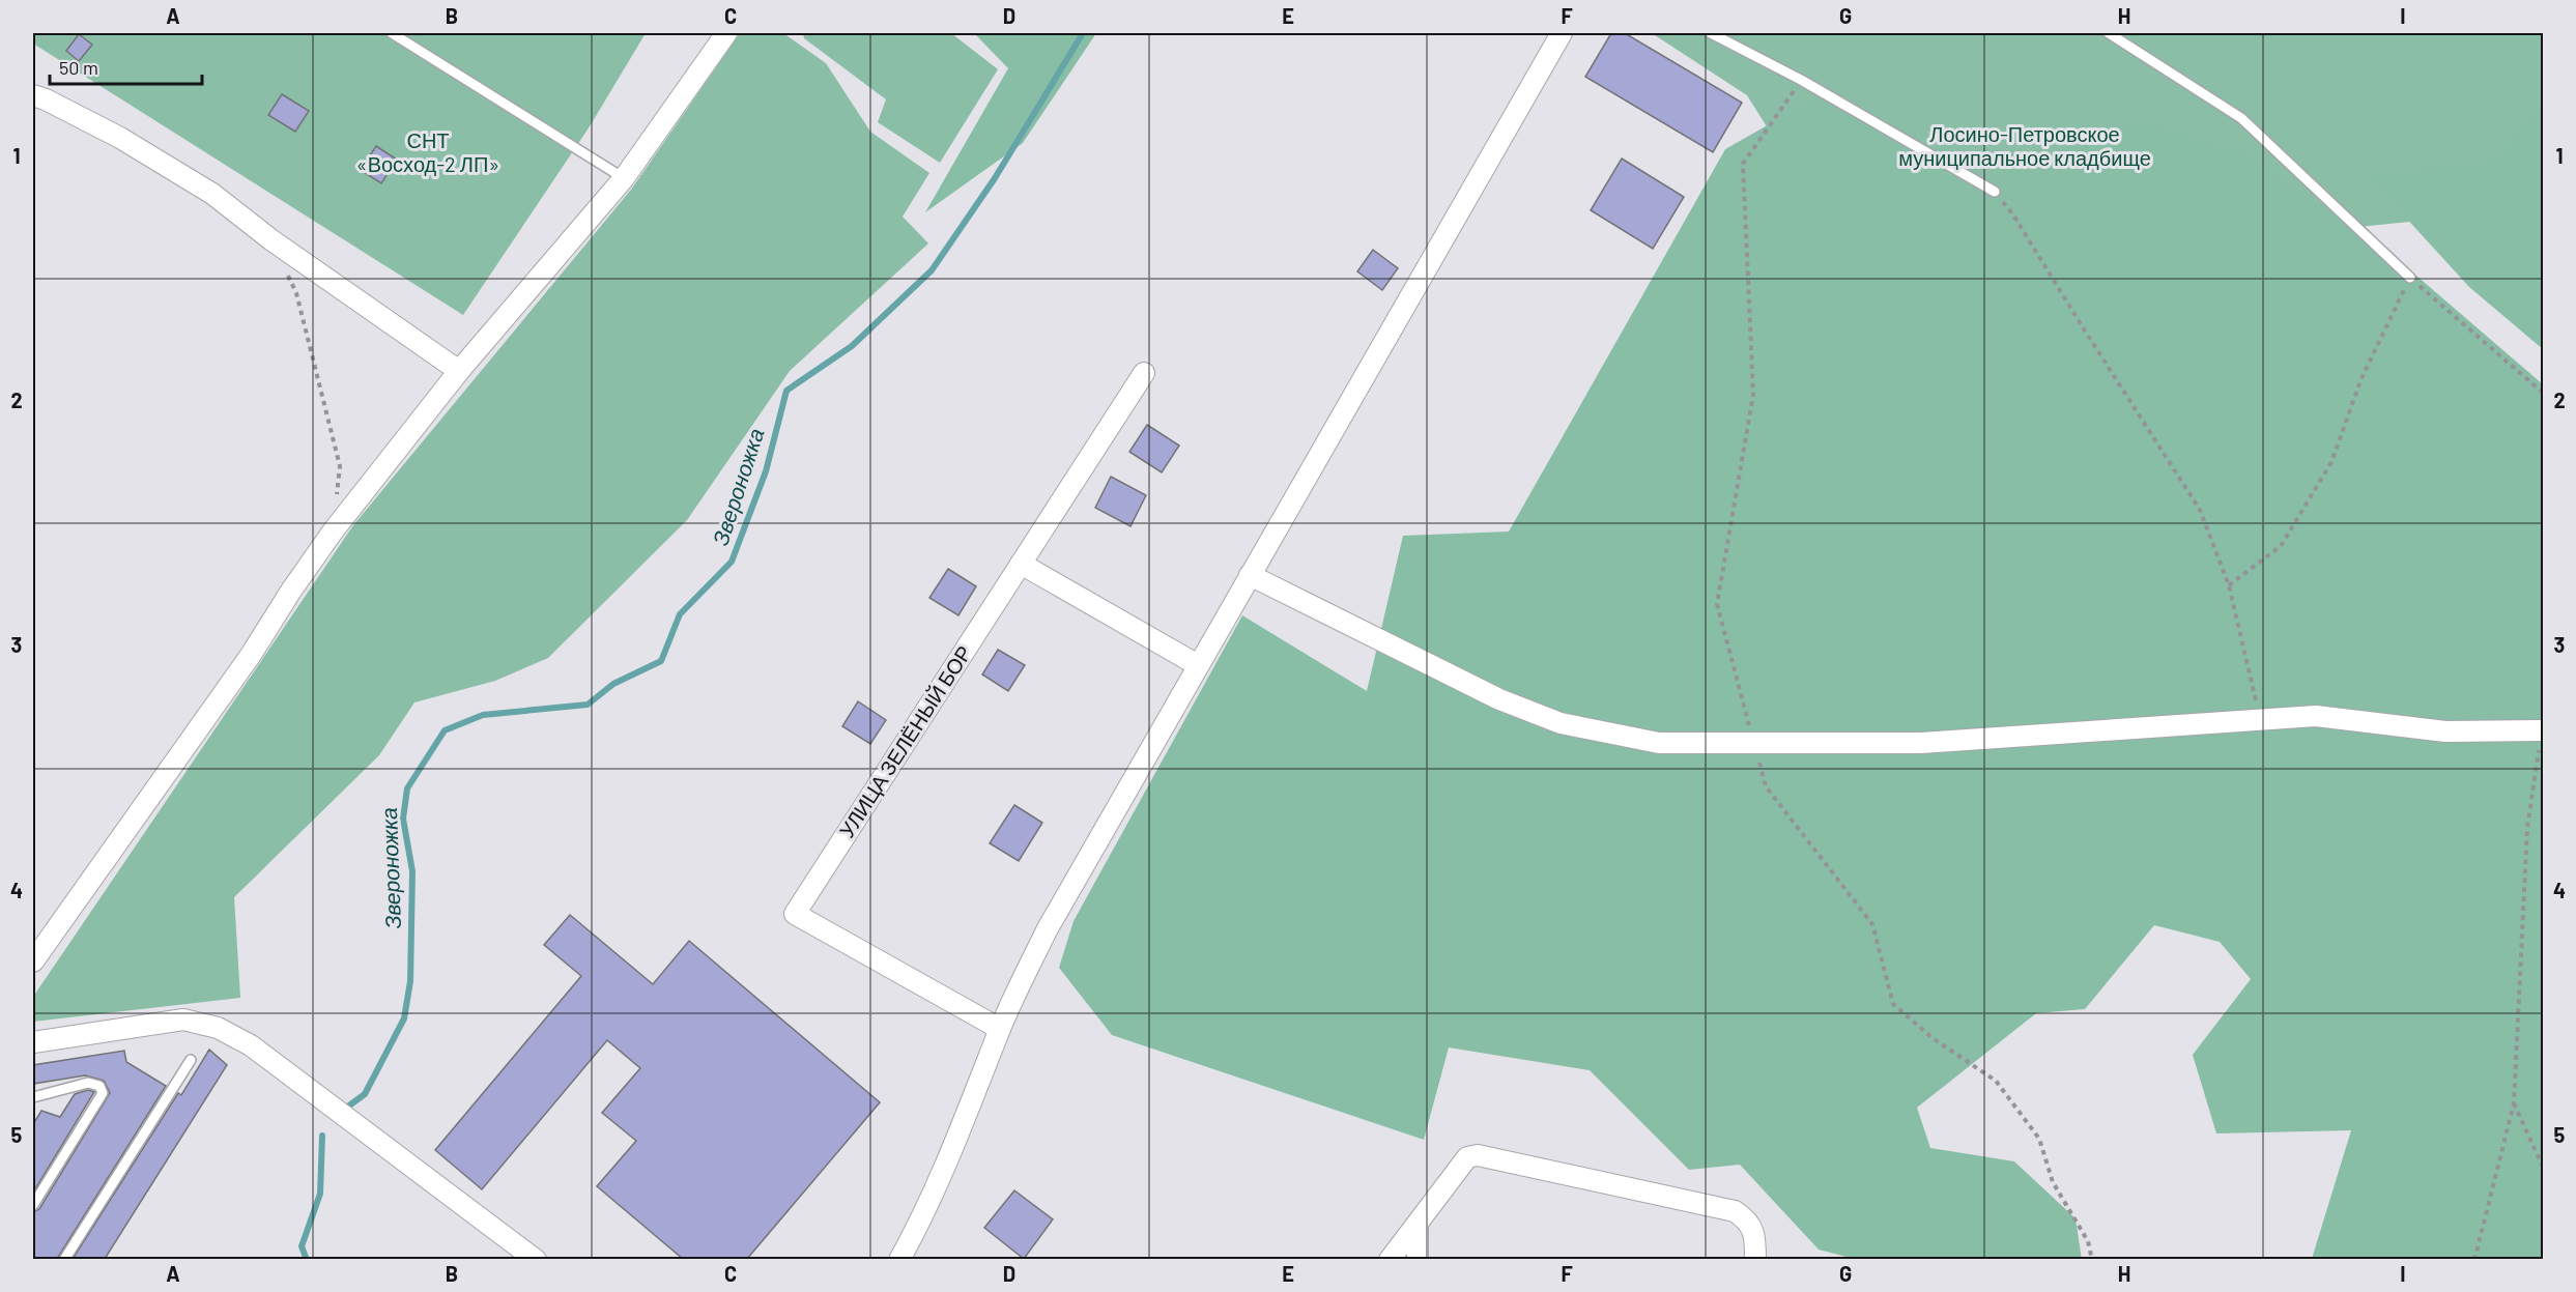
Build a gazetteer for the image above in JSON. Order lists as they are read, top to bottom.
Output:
{
  "streets": {
    "street": ["УЛИЦА ЗЕЛЁНЫЙ БОР"]
  },
  "water": ["Звероножка"],
  "parks": ["Лосино-Петровское муниципальное кладбище", "СНТ «Восход-2 ЛП»"],
  "scale_bar": "50 m",
  "grid": {
    "columns": [
      "A",
      "B",
      "C",
      "D",
      "E",
      "F",
      "G",
      "H",
      "I"
    ],
    "rows": [
      "1",
      "2",
      "3",
      "4",
      "5"
    ]
  }
}
